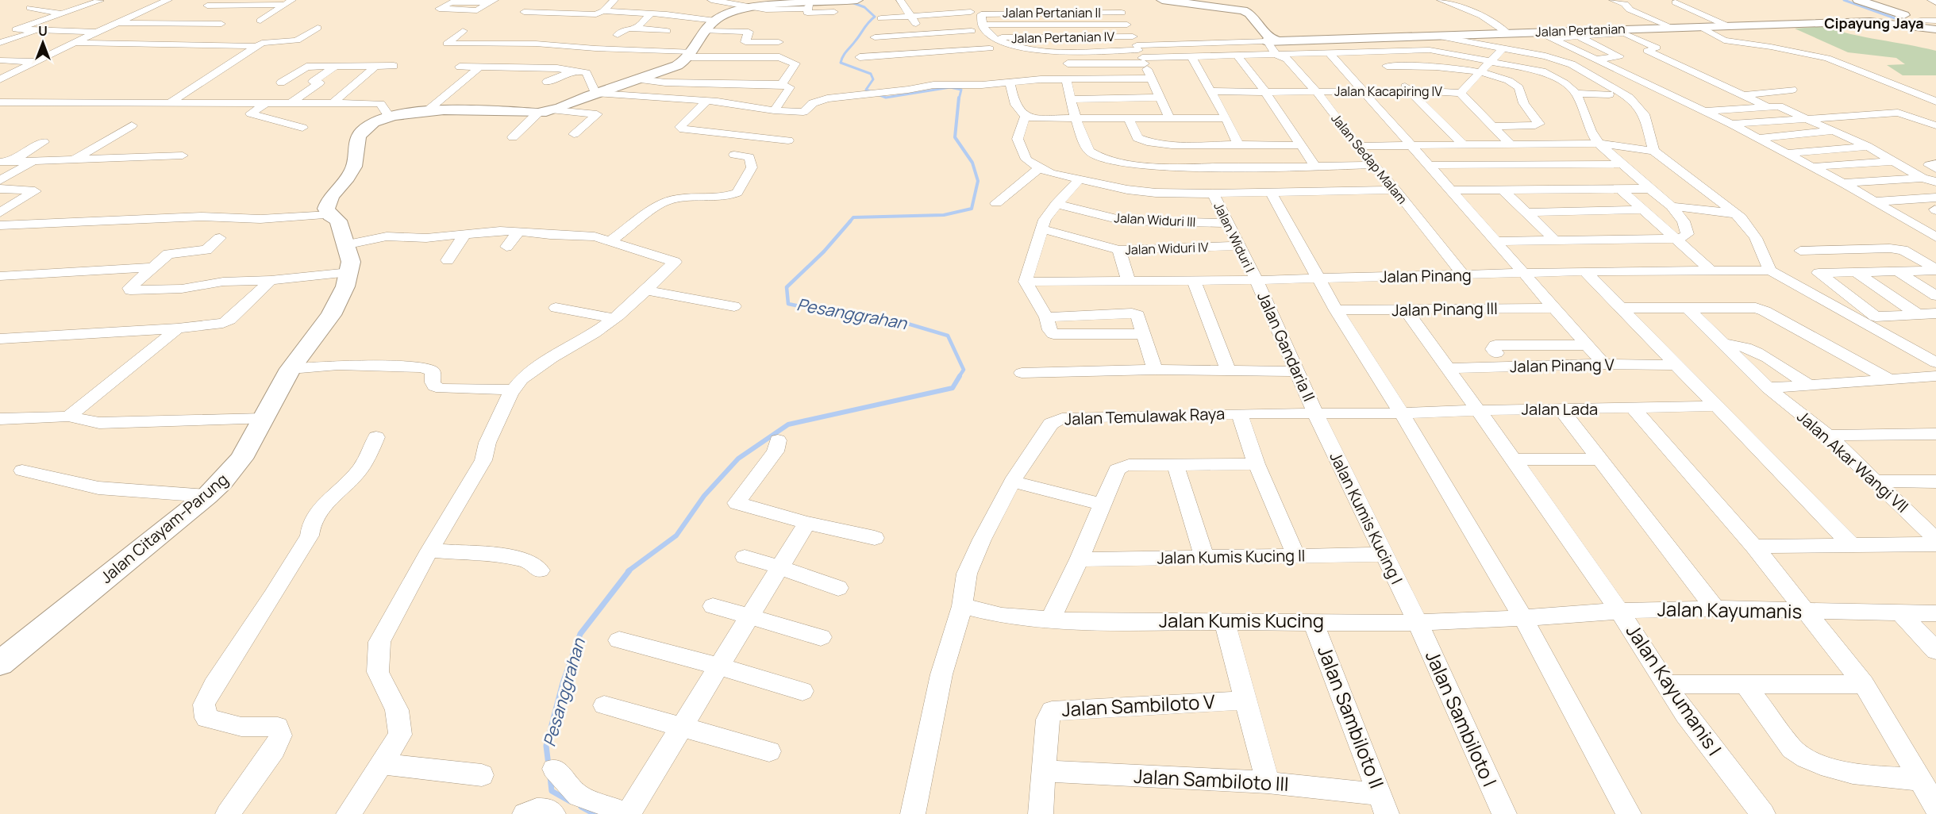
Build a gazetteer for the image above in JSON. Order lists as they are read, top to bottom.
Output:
{
  "streets": {
    "street": [
      "Jalan Pertanian II",
      "Jalan Pertanian",
      "Jalan Pertanian IV",
      "Jalan Kacapiring IV",
      "Jalan Sedap Malam",
      "Jalan Widuri III",
      "Jalan Widuri I",
      "Jalan Widuri IV",
      "Jalan Pinang",
      "Jalan Pinang III",
      "Jalan Gandaria II",
      "Jalan Pinang V",
      "Jalan Lada",
      "Jalan Temulawak Raya",
      "Jalan Akar Wangi VII",
      "Jalan Kumis Kucing I",
      "Jalan Citayam-Parung",
      "Jalan Kumis Kucing II",
      "Jalan Kayumanis",
      "Jalan Kumis Kucing",
      "Jalan Kayumanis I",
      "Jalan Sambiloto V",
      "Jalan Sambiloto II",
      "Jalan Sambiloto I",
      "Jalan Sambiloto III"
    ]
  },
  "crossings": [
    ["Jalan Pertanian", "Jalan Sedap Malam"],
    ["Jalan Kacapiring IV", "Jalan Sedap Malam"],
    ["Jalan Sedap Malam", "Jalan Pinang"],
    ["Jalan Widuri III", "Jalan Widuri I"],
    ["Jalan Widuri I", "Jalan Widuri IV"],
    ["Jalan Widuri I", "Jalan Pinang"],
    ["Jalan Widuri I", "Jalan Gandaria II"],
    ["Jalan Pinang", "Jalan Gandaria II"],
    ["Jalan Pinang III", "Jalan Kayumanis I"],
    ["Jalan Gandaria II", "Jalan Temulawak Raya"],
    ["Jalan Gandaria II", "Jalan Kumis Kucing I"],
    ["Jalan Pinang V", "Jalan Kayumanis I"],
    ["Jalan Lada", "Jalan Temulawak Raya"],
    ["Jalan Lada", "Jalan Kayumanis I"],
    ["Jalan Temulawak Raya", "Jalan Kumis Kucing I"],
    ["Jalan Temulawak Raya", "Jalan Kumis Kucing"],
    ["Jalan Kumis Kucing I", "Jalan Kumis Kucing II"],
    ["Jalan Kumis Kucing I", "Jalan Kumis Kucing"],
    ["Jalan Kumis Kucing I", "Jalan Sambiloto I"],
    ["Jalan Kayumanis", "Jalan Kumis Kucing"],
    ["Jalan Kayumanis", "Jalan Kayumanis I"],
    ["Jalan Kumis Kucing", "Jalan Sambiloto II"],
    ["Jalan Kumis Kucing", "Jalan Sambiloto I"],
    ["Jalan Sambiloto V", "Jalan Sambiloto III"],
    ["Jalan Sambiloto II", "Jalan Sambiloto III"]
  ],
  "districts": ["Cipayung Jaya"],
  "water": ["Pesanggrahan"],
  "north": "top"
}
